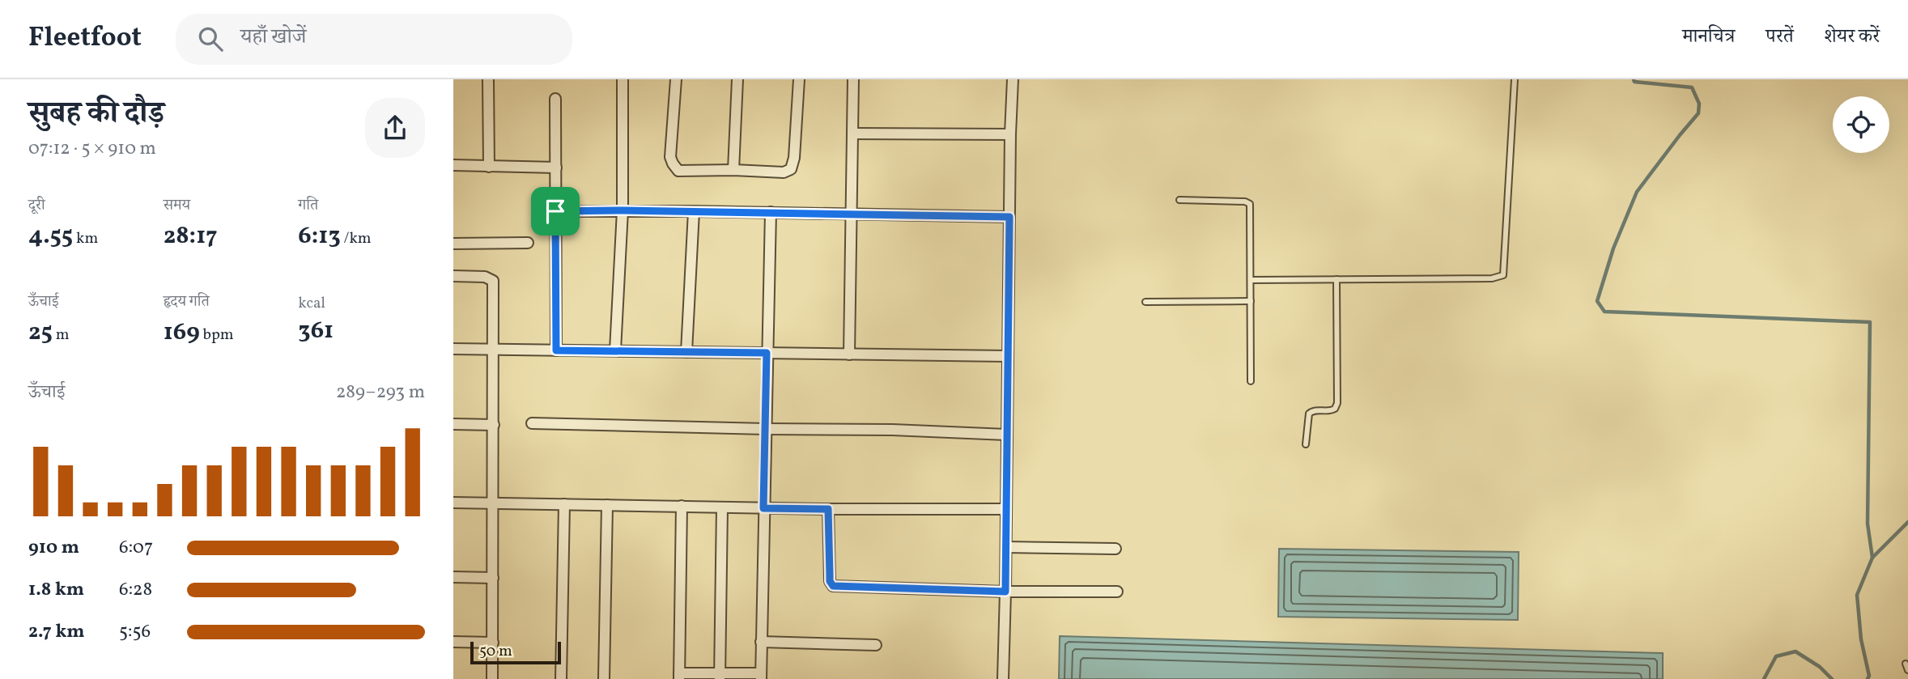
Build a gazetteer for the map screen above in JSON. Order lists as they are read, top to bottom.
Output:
{
  "scale_bar": "50 m",
  "page": {
    "header": "Fleetfoot",
    "search": "यहाँ खोजें",
    "nav": ["मानचित्र", "परतें", "शेयर करें"],
    "heading": ["सुबह की दौड़", "07:12 · 5 × 910 m"],
    "stats": [
      ["दूरी", "4.55 km"],
      ["समय", "28:17"],
      ["गति", "6:13 /km"],
      ["ऊँचाई", "25 m"],
      ["हृदय गति", "169 bpm"],
      ["kcal", "361"]
    ],
    "chart": ["ऊँचाई", "289–293 m"],
    "list": [
      {
        "name": "910 m",
        "note": "6:07"
      },
      {
        "name": "1.8 km",
        "note": "6:28"
      },
      {
        "name": "2.7 km",
        "note": "5:56"
      }
    ],
    "scale": "50 m"
  }
}
